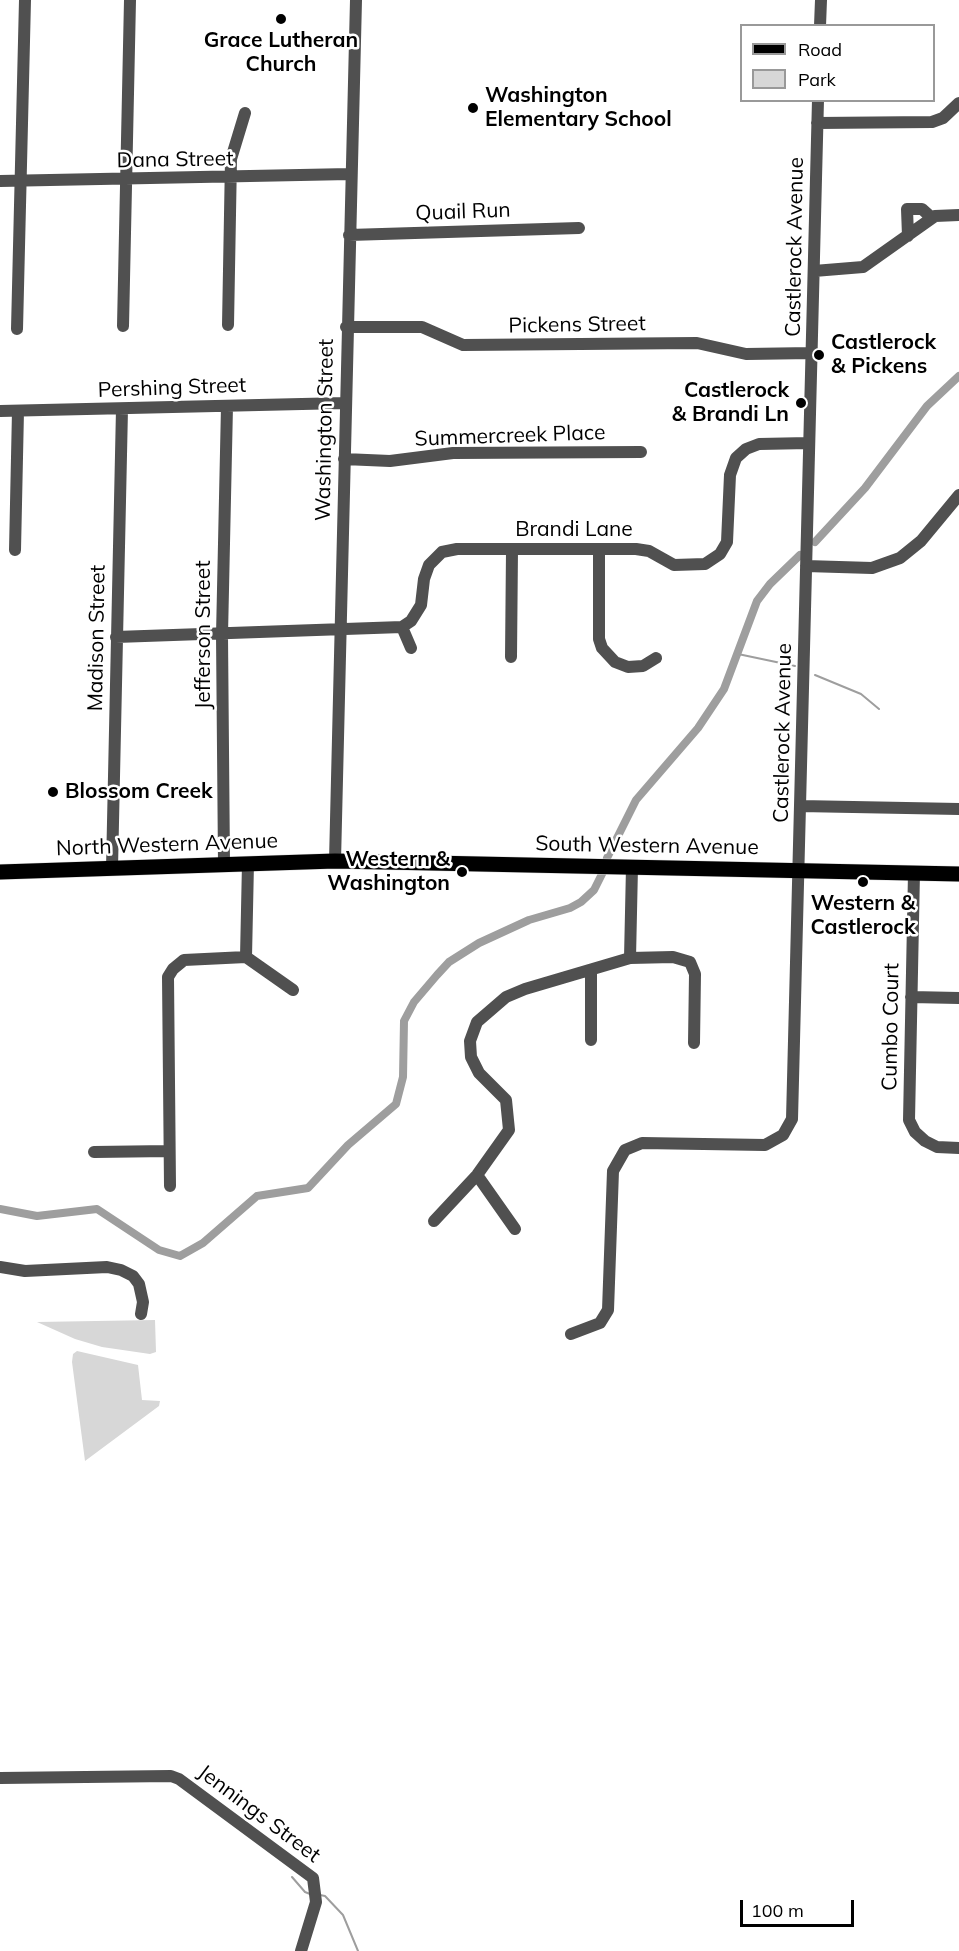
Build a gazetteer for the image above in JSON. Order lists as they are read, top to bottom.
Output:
{
  "streets": {
    "main road": ["North Western Avenue", "South Western Avenue"],
    "street": [
      "Dana Street",
      "Quail Run",
      "Castlerock Avenue",
      "Pickens Street",
      "Pershing Street",
      "Washington Street",
      "Summercreek Place",
      "Brandi Lane",
      "Jefferson Street",
      "Madison Street",
      "Cumbo Court",
      "Jennings Street"
    ]
  },
  "crossings": [
    ["Dana Street", "Washington Street"],
    ["Quail Run", "Washington Street"],
    ["Castlerock Avenue", "Pickens Street"],
    ["Castlerock Avenue", "Brandi Lane"],
    ["Castlerock Avenue", "South Western Avenue"],
    ["Pickens Street", "Washington Street"],
    ["Pershing Street", "Washington Street"],
    ["Pershing Street", "Jefferson Street"],
    ["Pershing Street", "Madison Street"],
    ["Washington Street", "Summercreek Place"],
    ["Washington Street", "North Western Avenue"],
    ["Washington Street", "South Western Avenue"],
    ["Jefferson Street", "North Western Avenue"],
    ["Madison Street", "North Western Avenue"],
    ["North Western Avenue", "South Western Avenue"],
    ["South Western Avenue", "Cumbo Court"]
  ],
  "places": [
    "Grace Lutheran Church",
    "Washington Elementary School",
    "Castlerock & Pickens",
    "Castlerock & Brandi Ln",
    "Blossom Creek",
    "Western & Washington",
    "Western & Castlerock"
  ],
  "legend": ["Road", "Park"],
  "scale_bar": "100 m"
}
